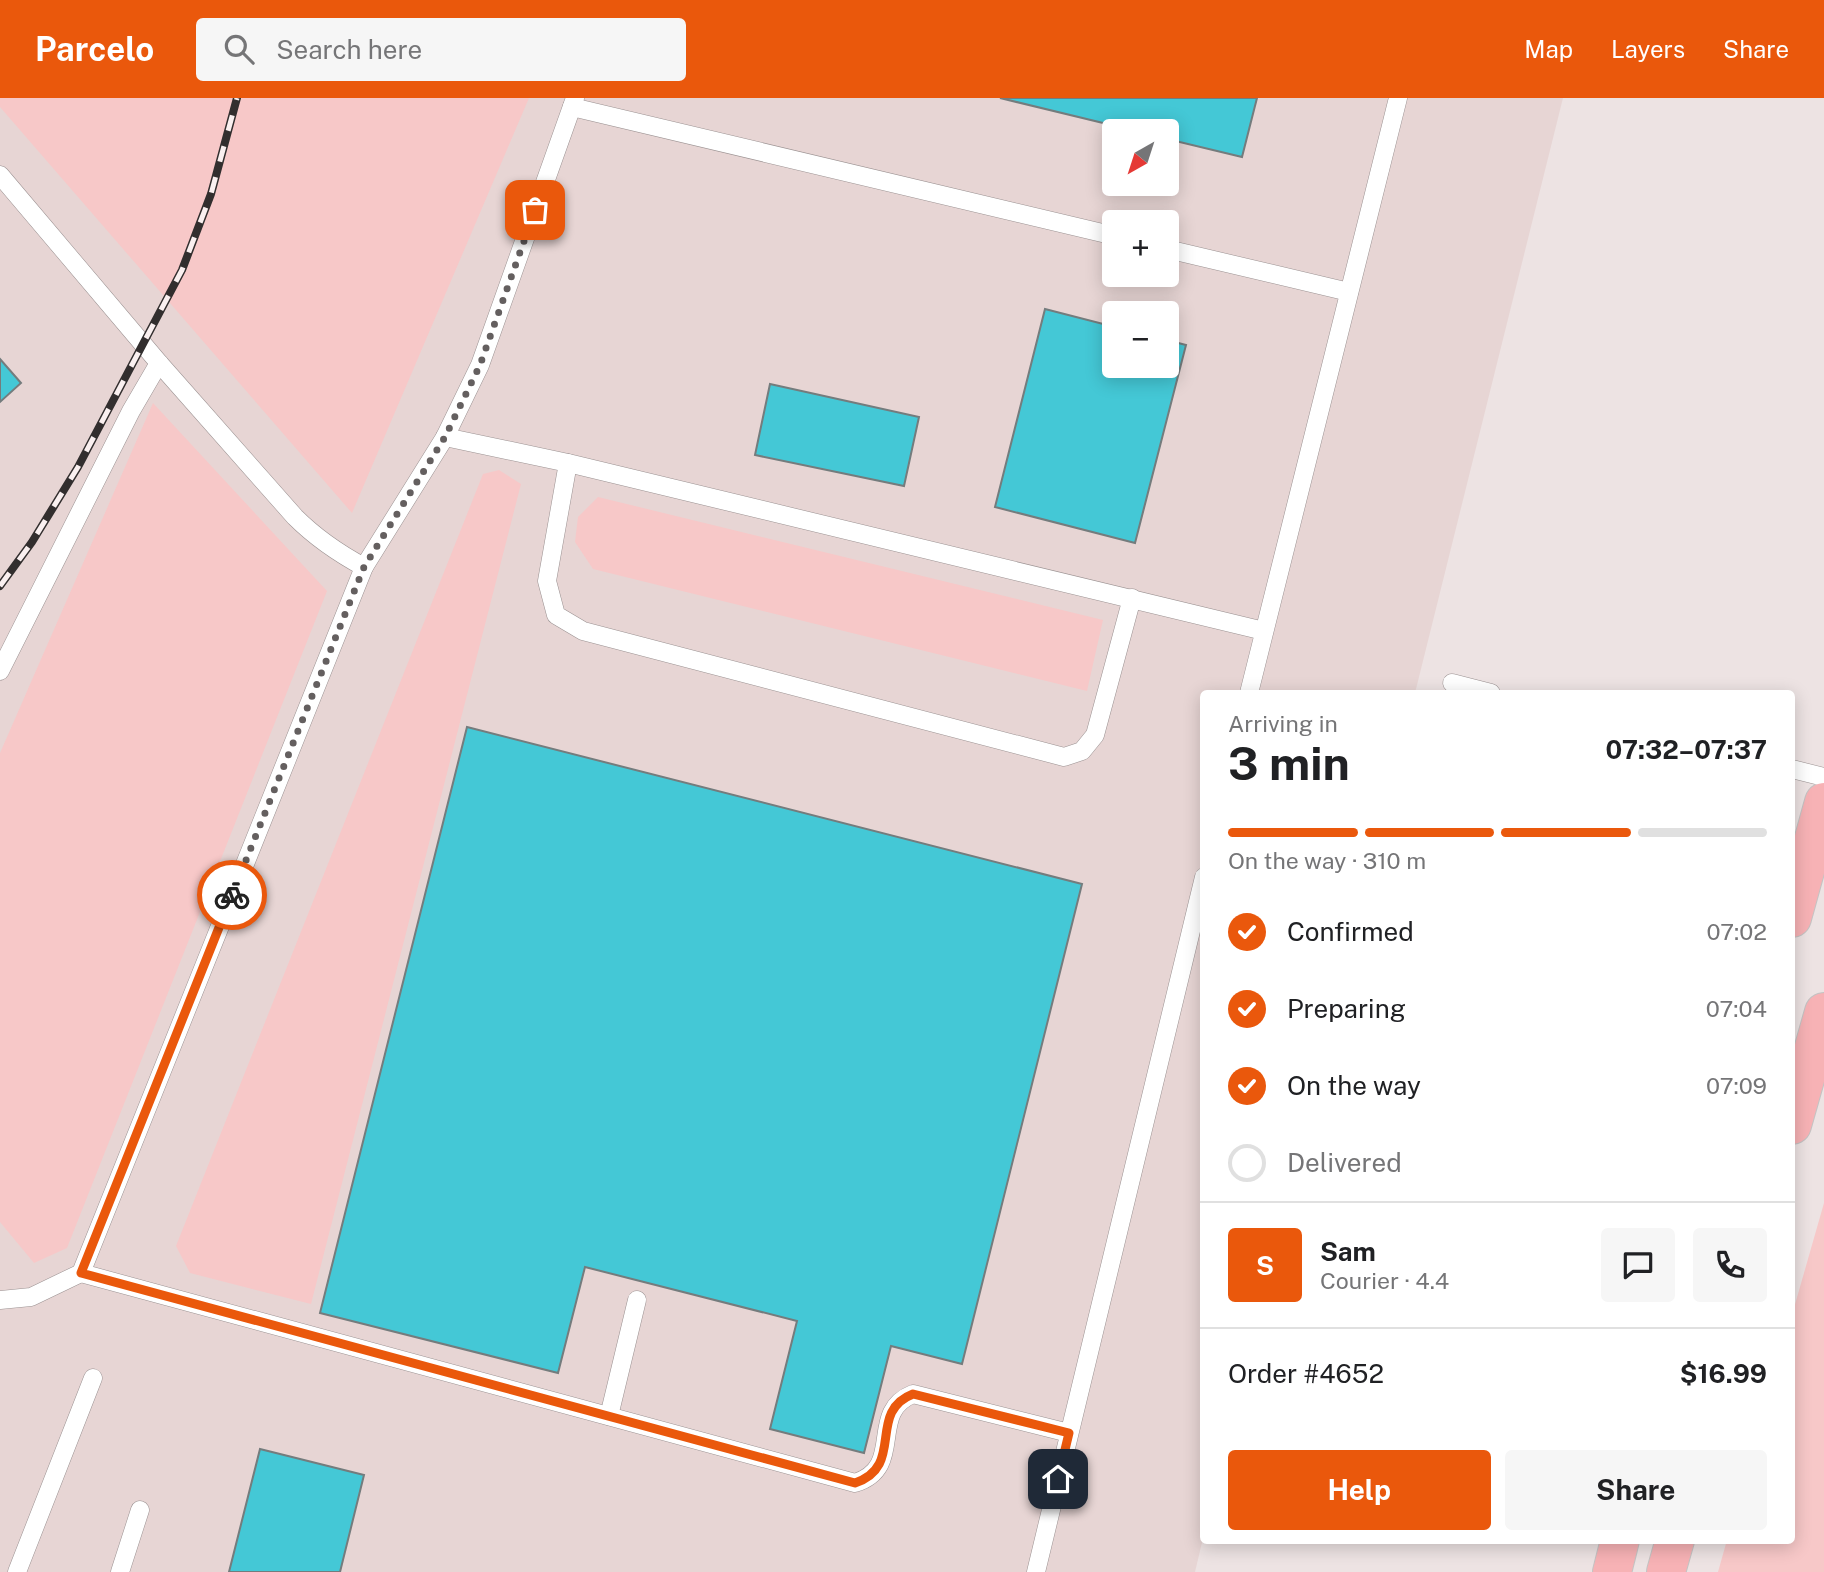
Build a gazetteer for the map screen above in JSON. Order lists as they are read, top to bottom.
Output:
{
  "north": "bottom left",
  "page": {
    "header": "Parcelo",
    "search": "Search here",
    "nav": ["Map", "Layers", "Share"],
    "map_buttons": ["+", "−"],
    "heading": ["3 min", "Arriving in", "07:32–07:37"],
    "panel": [
      "Sam",
      "Courier · 4.4",
      "Order #4652",
      "$16.99"
    ],
    "bar": "On the way · 310 m",
    "list": [
      ["Confirmed", "07:02"],
      ["Preparing", "07:04"],
      ["On the way", "07:09"],
      "Delivered"
    ],
    "round": "S",
    "buttons": ["Help", "Share"]
  }
}
